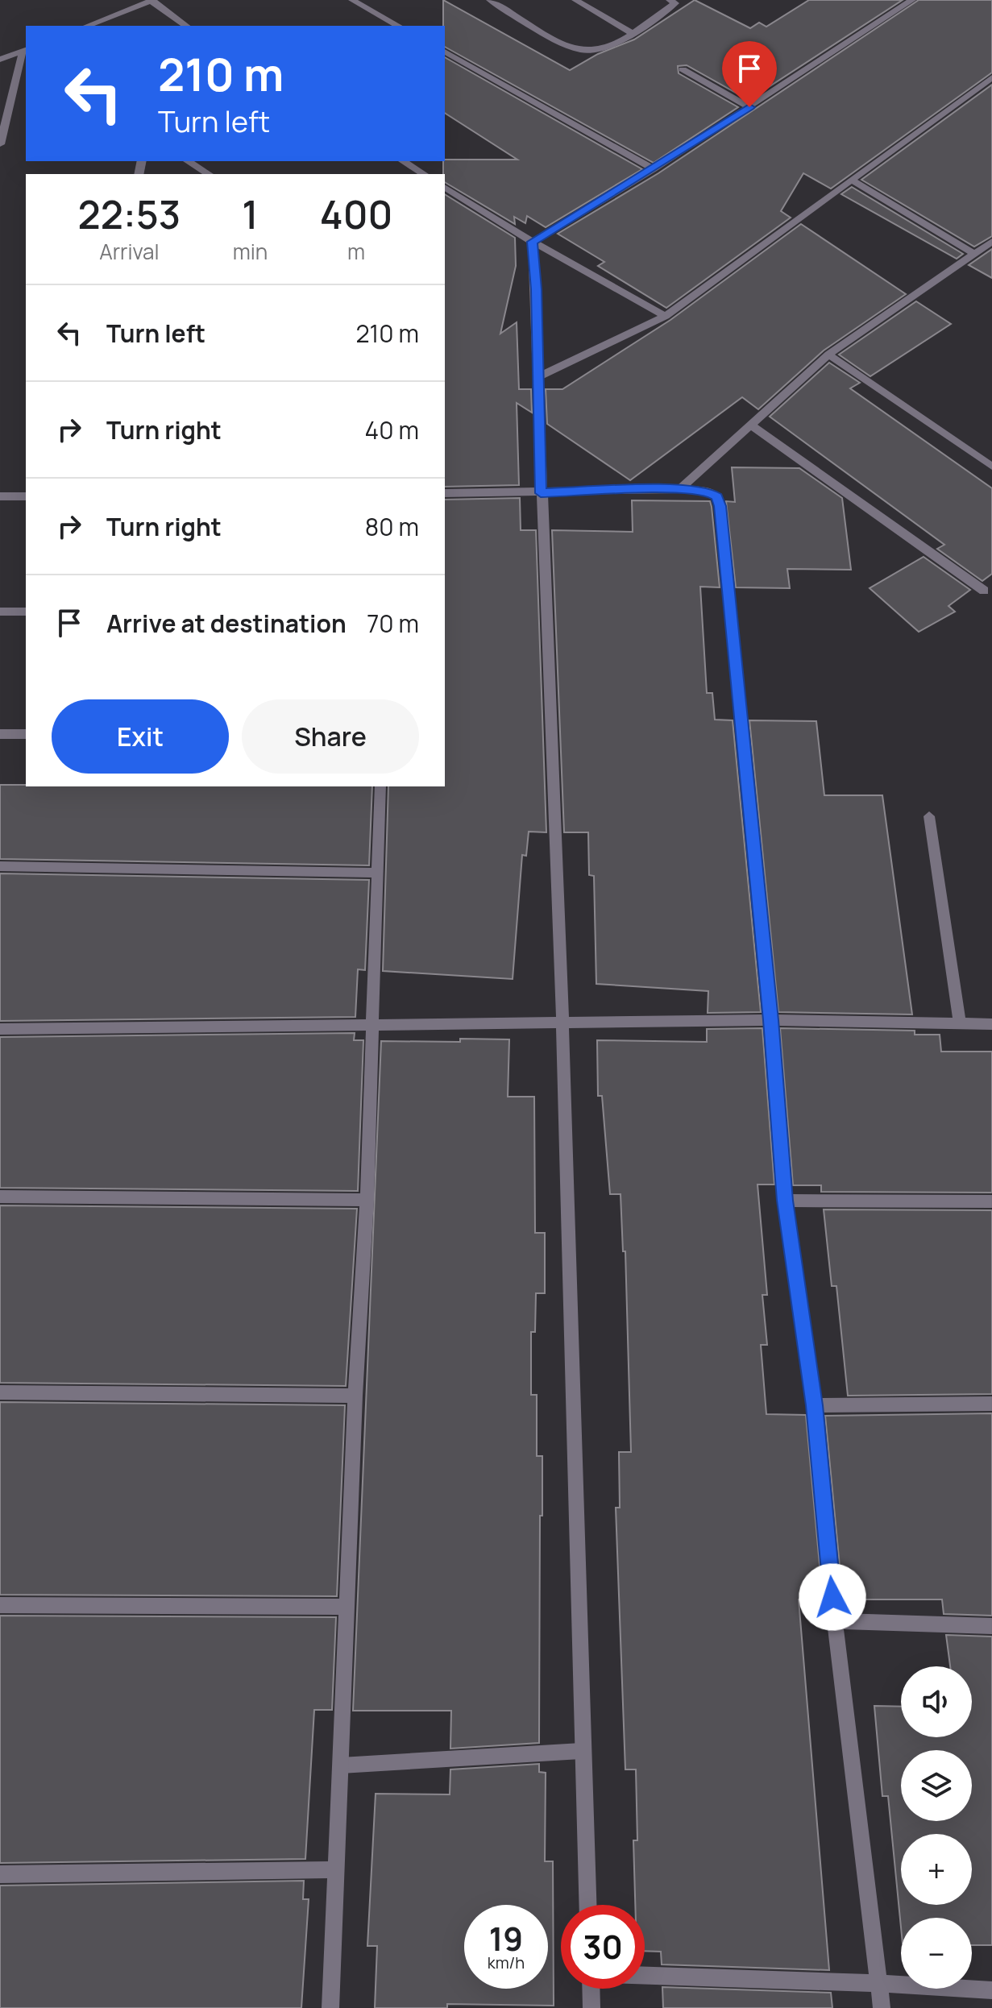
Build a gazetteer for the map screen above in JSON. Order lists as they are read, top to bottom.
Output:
{
  "page": {
    "turn": ["210 m", "Turn left"],
    "eta": [
      "22:53",
      "Arrival",
      "1",
      "min",
      "400",
      "m"
    ],
    "list": [
      {
        "name": "Turn left",
        "value": "210 m"
      },
      {
        "name": "Turn right",
        "value": "40 m"
      },
      {
        "name": "Turn right",
        "value": "80 m"
      },
      {
        "name": "Arrive at destination",
        "value": "70 m"
      }
    ],
    "buttons": ["Exit", "Share"],
    "map_buttons": ["+", "−"],
    "speed": "19 km/h",
    "limit": "30"
  }
}
